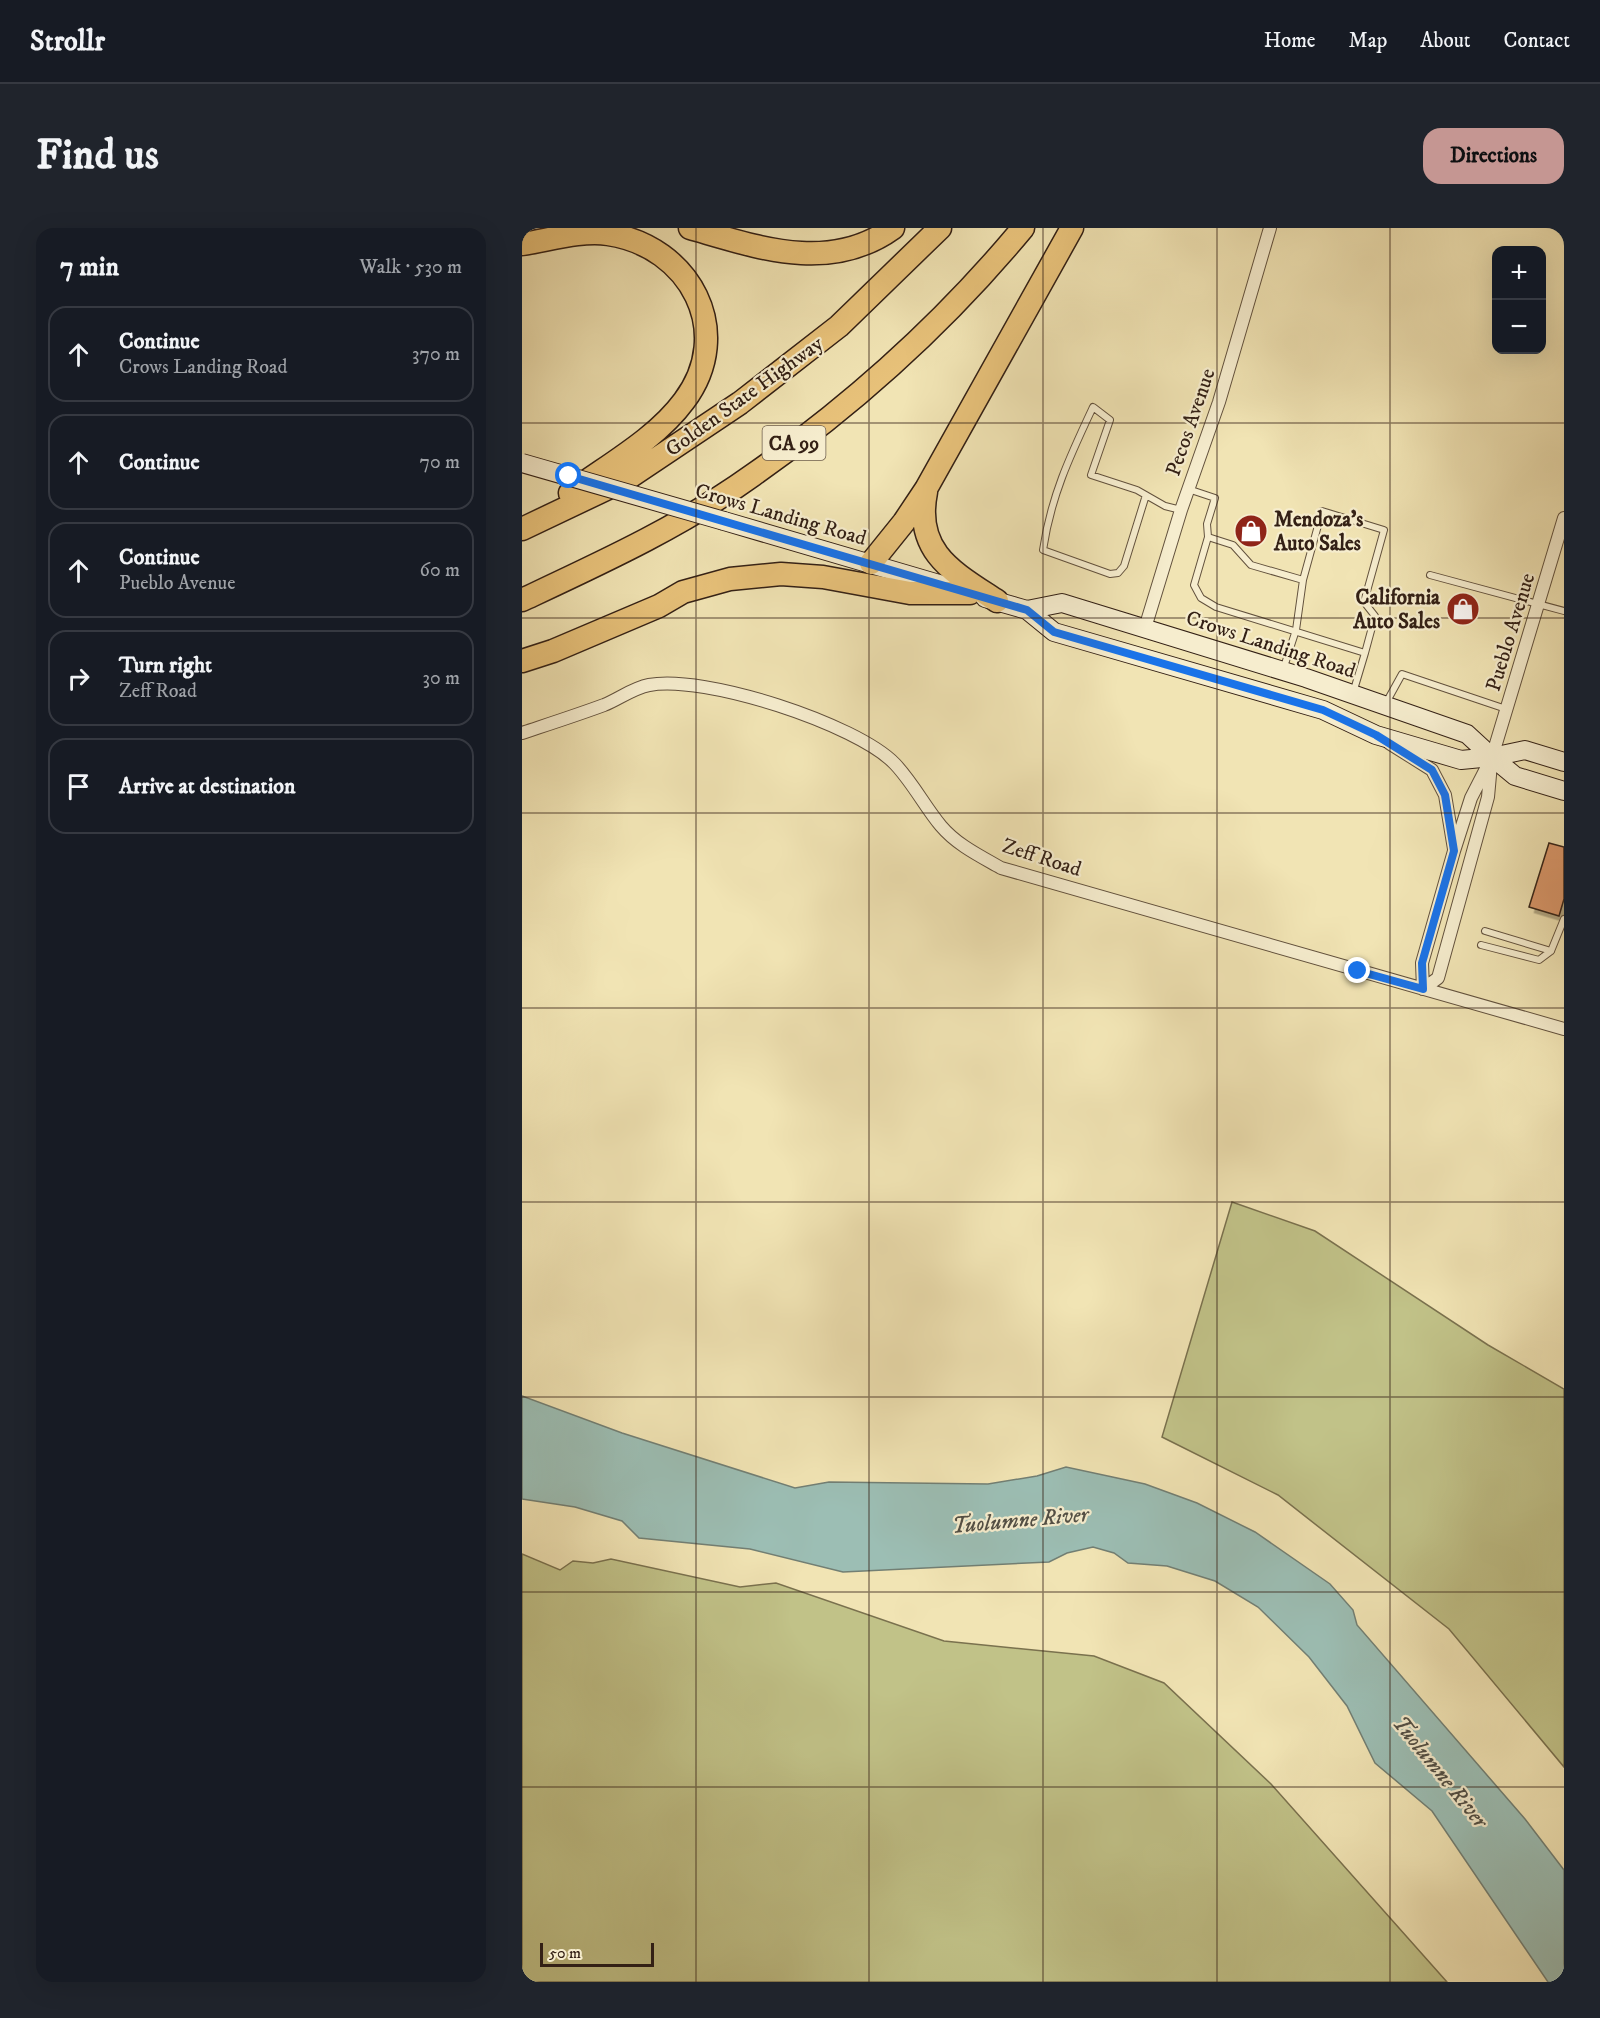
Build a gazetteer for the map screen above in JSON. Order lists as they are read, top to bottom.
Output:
{
  "streets": {
    "highway": ["Golden State Highway", "CA 99"],
    "main road": ["Crows Landing Road"],
    "street": ["Pecos Avenue", "Pueblo Avenue", "Zeff Road"]
  },
  "crossings": [
    ["Pecos Avenue", "Crows Landing Road"],
    ["Crows Landing Road", "Pueblo Avenue"],
    ["Pueblo Avenue", "Zeff Road"]
  ],
  "water": ["Tuolumne River"],
  "places": {
    "shop": ["Mendoza's Auto Sales", "California Auto Sales"]
  },
  "scale_bar": "50 m",
  "page": {
    "header": "Strollr",
    "nav": [
      "Home",
      "Map",
      "About",
      "Contact"
    ],
    "buttons": "Directions",
    "title": "Find us",
    "heading": ["7 min", "Walk · 530 m"],
    "map_buttons": ["+", "−"],
    "list": [
      ["Continue", "Crows Landing Road", "370 m"],
      ["Continue", "70 m"],
      ["Continue", "Pueblo Avenue", "60 m"],
      ["Turn right", "Zeff Road", "30 m"],
      "Arrive at destination"
    ],
    "scale": "50 m"
  }
}
